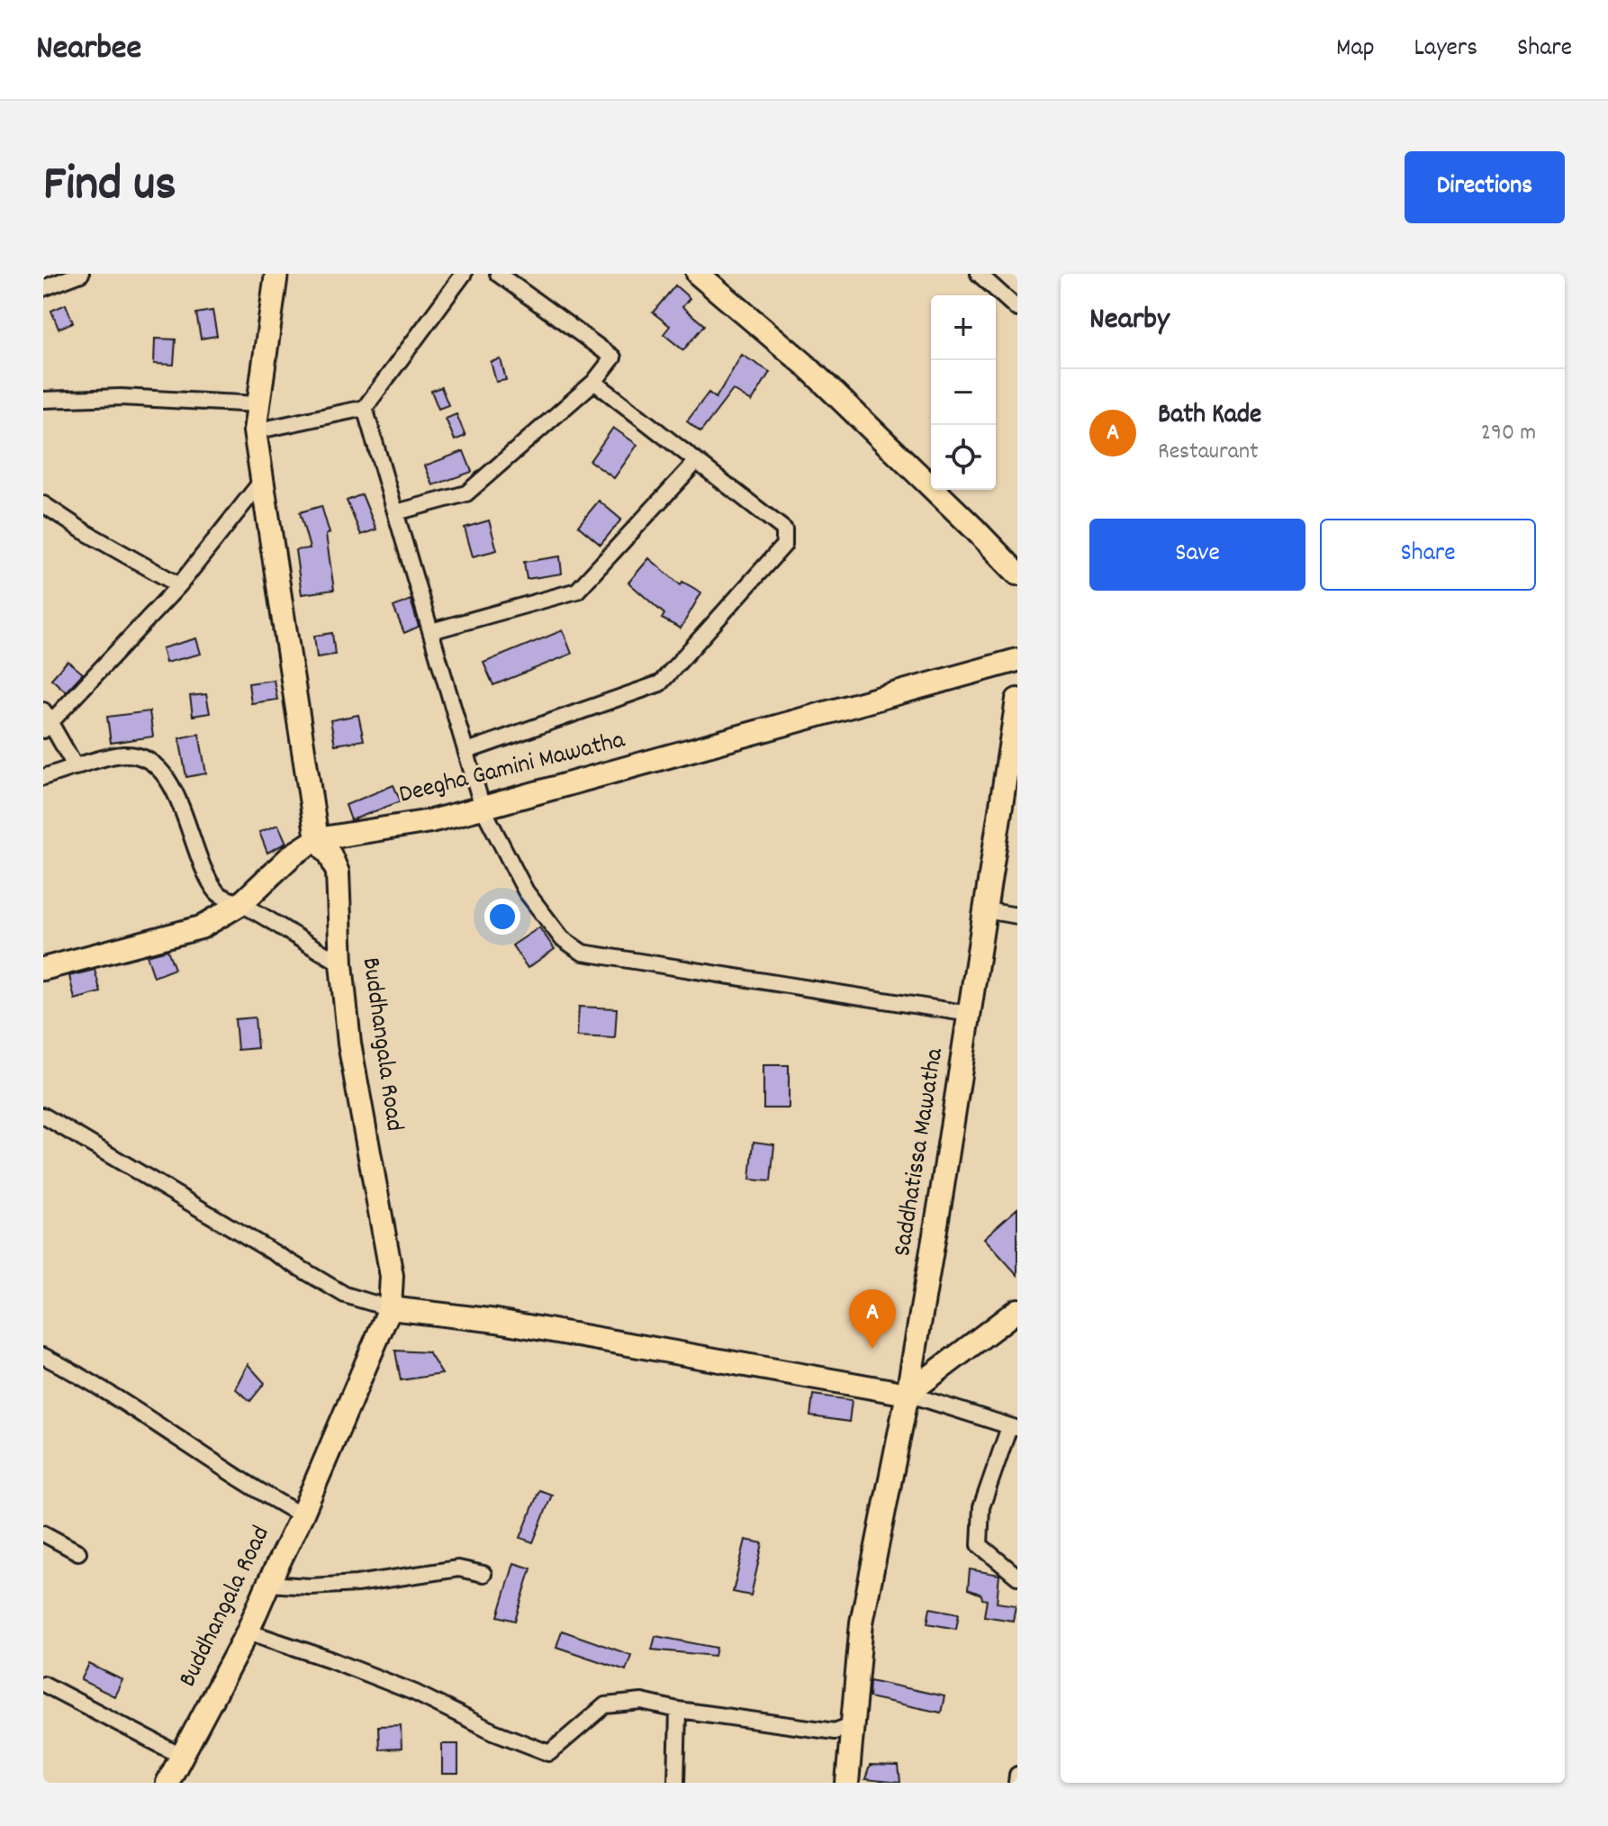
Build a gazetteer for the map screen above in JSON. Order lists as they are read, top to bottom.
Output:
{
  "streets": {
    "main road": ["Deegha Gamini Mawatha", "Buddhangala Road", "Saddhatissa Mawatha"]
  },
  "crossings": [
    ["Deegha Gamini Mawatha", "Buddhangala Road"]
  ],
  "page": {
    "header": "Nearbee",
    "nav": ["Map", "Layers", "Share"],
    "title": "Find us",
    "buttons": [
      "Directions",
      ["Save", "Share"]
    ],
    "heading": "Nearby",
    "map_buttons": ["+", "−"],
    "list": [
      {
        "mark": "A",
        "name": "Bath Kade",
        "note": "Restaurant",
        "value": "290 m"
      }
    ],
    "pins": "A"
  }
}
